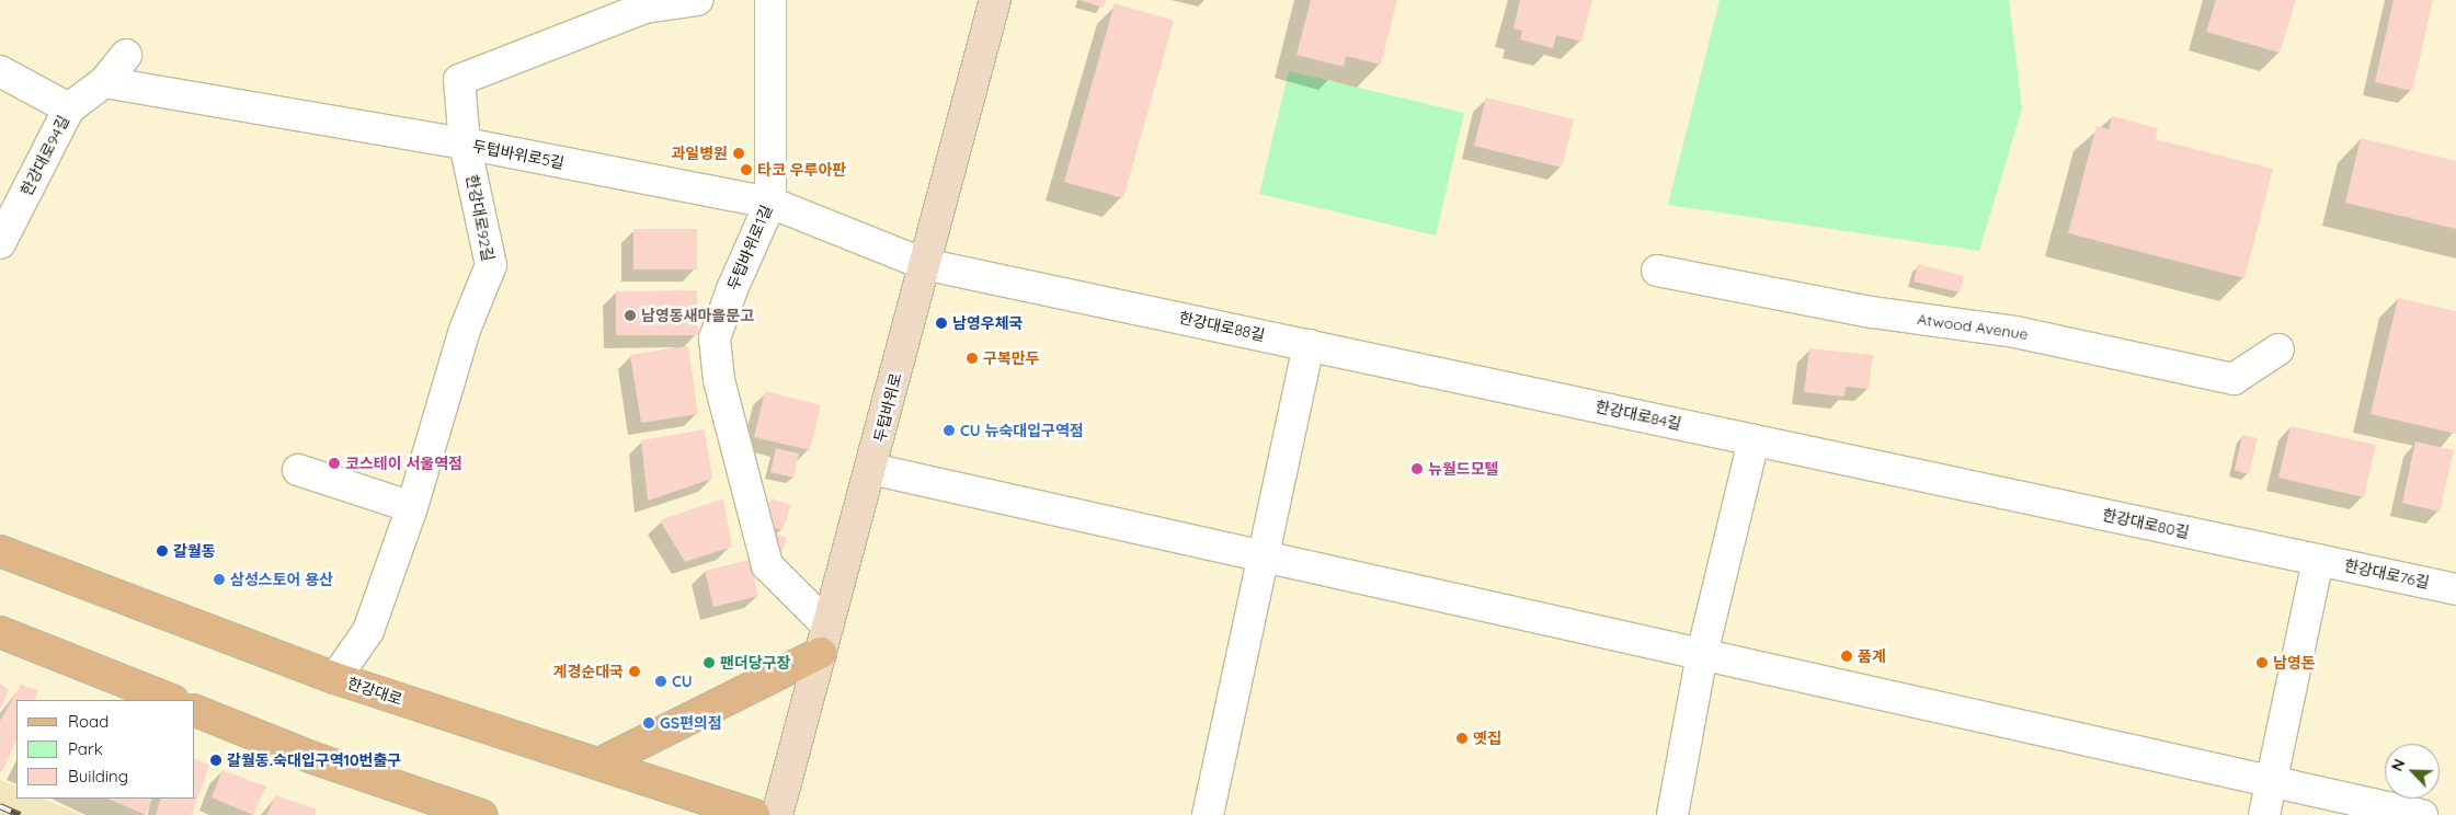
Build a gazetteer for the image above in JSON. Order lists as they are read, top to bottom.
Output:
{
  "streets": {
    "main road": ["두텁바위로", "한강대로"],
    "street": [
      "두텁바위로5길",
      "한강대로94길",
      "한강대로92길",
      "두텁바위로1길",
      "한강대로88길",
      "Atwood Avenue",
      "한강대로84길",
      "한강대로80길",
      "한강대로76길"
    ]
  },
  "crossings": [
    ["두텁바위로5길", "한강대로94길"],
    ["두텁바위로5길", "한강대로92길"],
    ["두텁바위로5길", "두텁바위로1길"],
    ["두텁바위로5길", "한강대로88길"],
    ["두텁바위로5길", "두텁바위로"],
    ["한강대로92길", "한강대로"],
    ["두텁바위로1길", "두텁바위로"],
    ["한강대로88길", "두텁바위로"],
    ["한강대로88길", "한강대로84길"],
    ["한강대로84길", "한강대로80길"],
    ["한강대로80길", "한강대로76길"]
  ],
  "places": [
    "과일병원",
    "타코 우루아판",
    "남영동새마을문고",
    "남영우체국",
    "구복만두",
    "CU 뉴숙대입구역점",
    "코스테이 서울역점",
    "뉴월드모텔",
    "갈월동",
    "삼성스토어 용산",
    "품계",
    "팬더당구장",
    "남영돈",
    "계경순대국",
    "CU",
    "GS편의점",
    "옛집",
    "갈월동.숙대입구역10번출구"
  ],
  "legend": ["Road", "Park", "Building"],
  "north": "top left"
}
